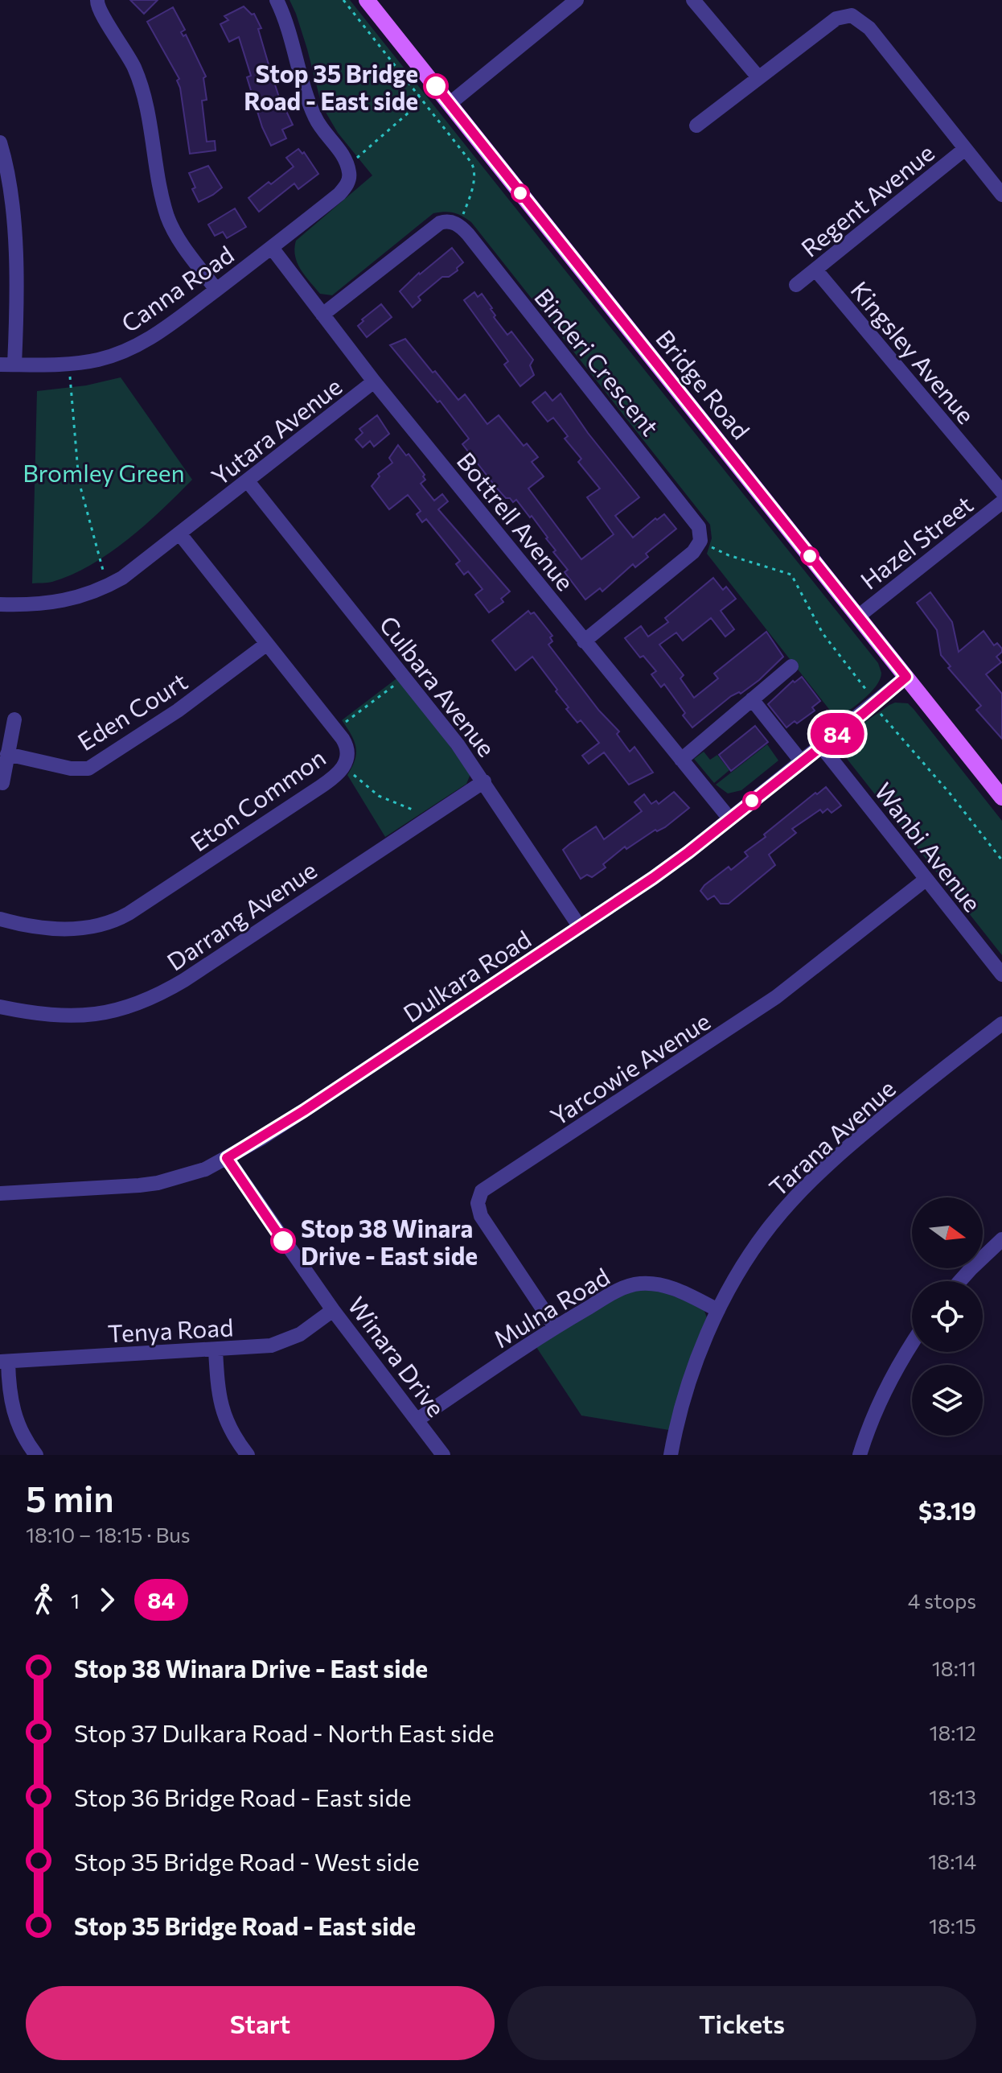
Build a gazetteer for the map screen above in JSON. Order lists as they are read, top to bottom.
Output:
{
  "streets": {
    "main road": ["Bridge Road"],
    "street": [
      "Regent Avenue",
      "Canna Road",
      "Kingsley Avenue",
      "Binderi Crescent",
      "Yutara Avenue",
      "Bottrell Avenue",
      "Hazel Street",
      "Culbara Avenue",
      "Eden Court",
      "Eton Common",
      "Wanbi Avenue",
      "Darrang Avenue",
      "Dulkara Road",
      "Yarcowie Avenue",
      "Tarana Avenue",
      "Mulna Road",
      "Tenya Road",
      "Winara Drive"
    ]
  },
  "crossings": [
    ["Regent Avenue", "Kingsley Avenue"],
    ["Canna Road", "Bottrell Avenue"],
    ["Bridge Road", "Hazel Street"],
    ["Bridge Road", "Dulkara Road"],
    ["Yutara Avenue", "Bottrell Avenue"],
    ["Yutara Avenue", "Culbara Avenue"],
    ["Yutara Avenue", "Eton Common"],
    ["Bottrell Avenue", "Dulkara Road"],
    ["Culbara Avenue", "Darrang Avenue"],
    ["Culbara Avenue", "Dulkara Road"],
    ["Eden Court", "Eton Common"],
    ["Wanbi Avenue", "Dulkara Road"],
    ["Wanbi Avenue", "Yarcowie Avenue"],
    ["Dulkara Road", "Winara Drive"],
    ["Yarcowie Avenue", "Mulna Road"],
    ["Tarana Avenue", "Mulna Road"],
    ["Mulna Road", "Winara Drive"],
    ["Tenya Road", "Winara Drive"]
  ],
  "parks": ["Bromley Green"],
  "places": ["Stop 35 Bridge Road - East side", "Stop 38 Winara Drive - East side"],
  "lines": ["bus line 84"],
  "north": "right",
  "page": {
    "on_map": "84",
    "heading": ["5 min", "18:10 – 18:15 · Bus", "$3.19"],
    "legs": ["1", "84", "4 stops"],
    "list": [
      {
        "name": "Stop 38 Winara Drive - East side",
        "value": "18:11"
      },
      {
        "name": "Stop 37 Dulkara Road - North East side",
        "value": "18:12"
      },
      {
        "name": "Stop 36 Bridge Road - East side",
        "value": "18:13"
      },
      {
        "name": "Stop 35 Bridge Road - West side",
        "value": "18:14"
      },
      {
        "name": "Stop 35 Bridge Road - East side",
        "value": "18:15"
      }
    ],
    "buttons": ["Start", "Tickets"]
  }
}
